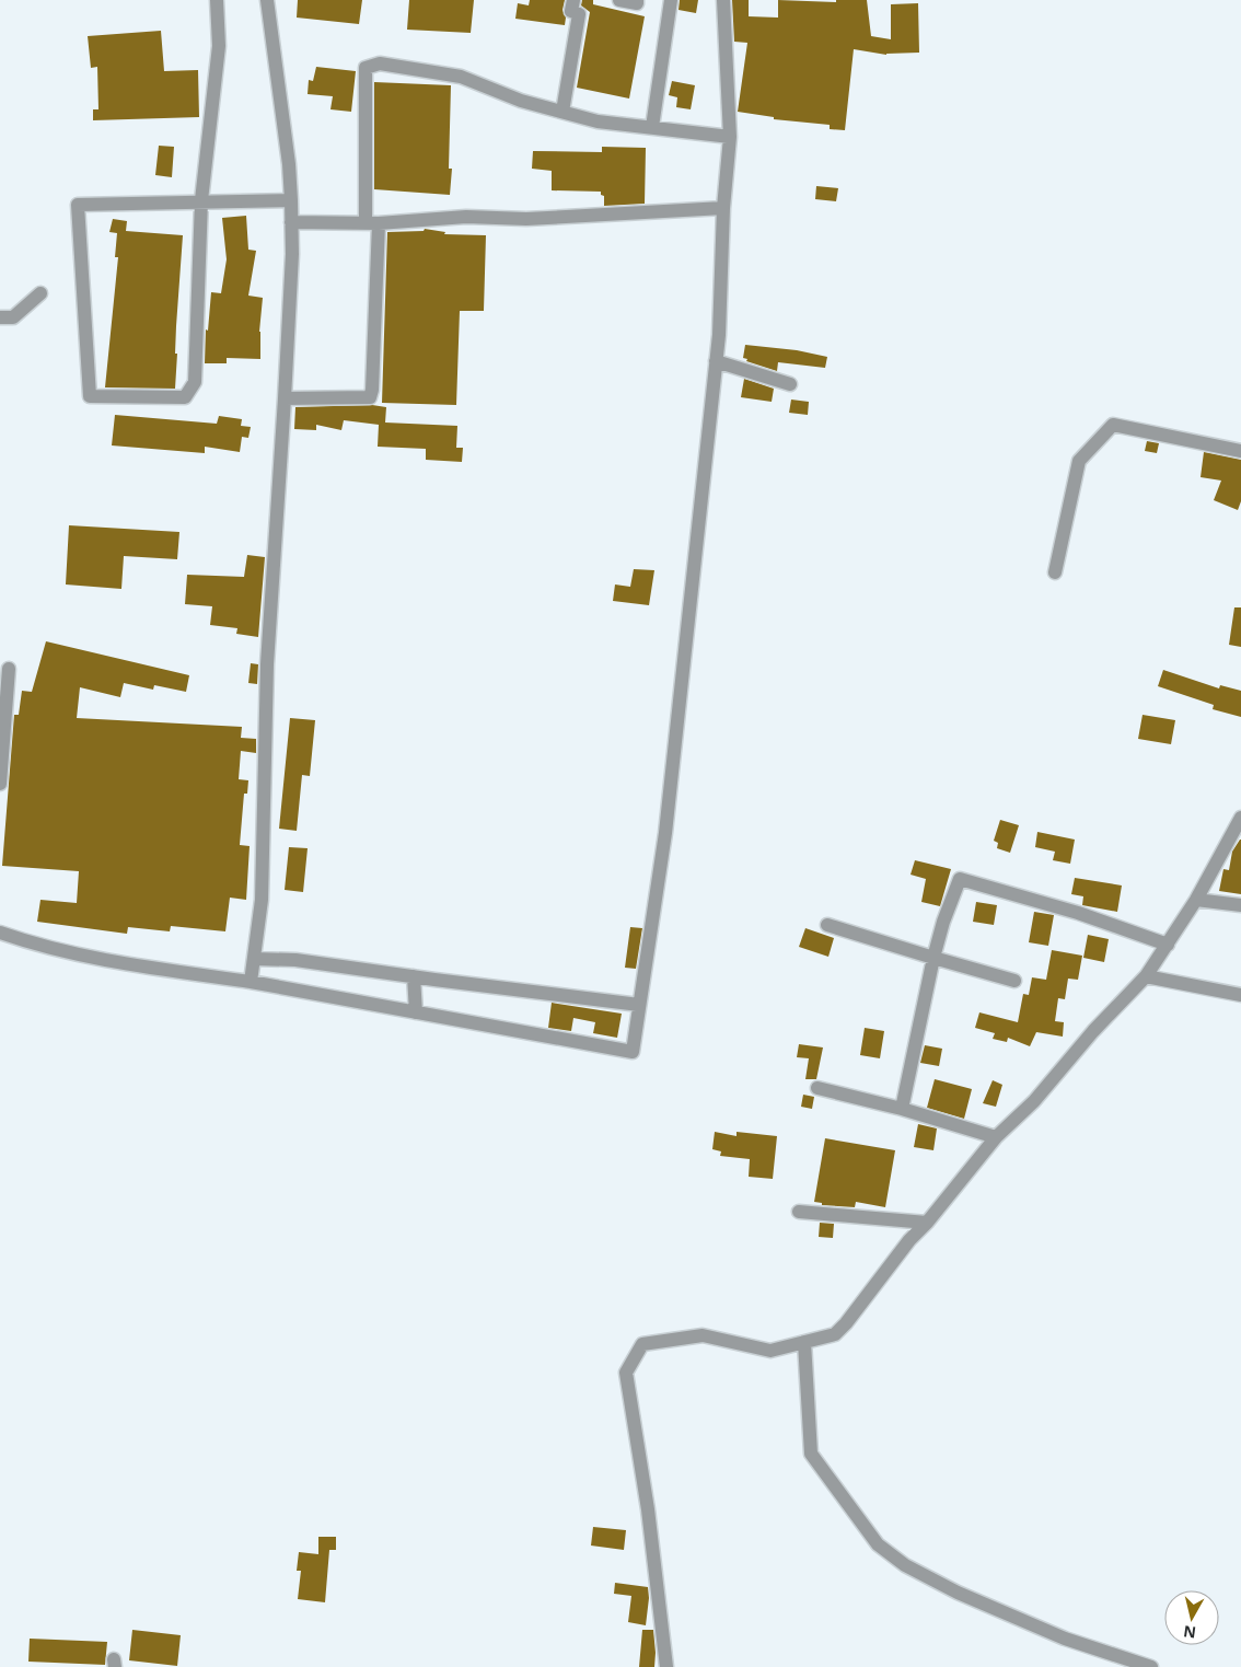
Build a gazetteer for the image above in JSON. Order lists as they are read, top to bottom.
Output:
{
  "north": "bottom"
}
